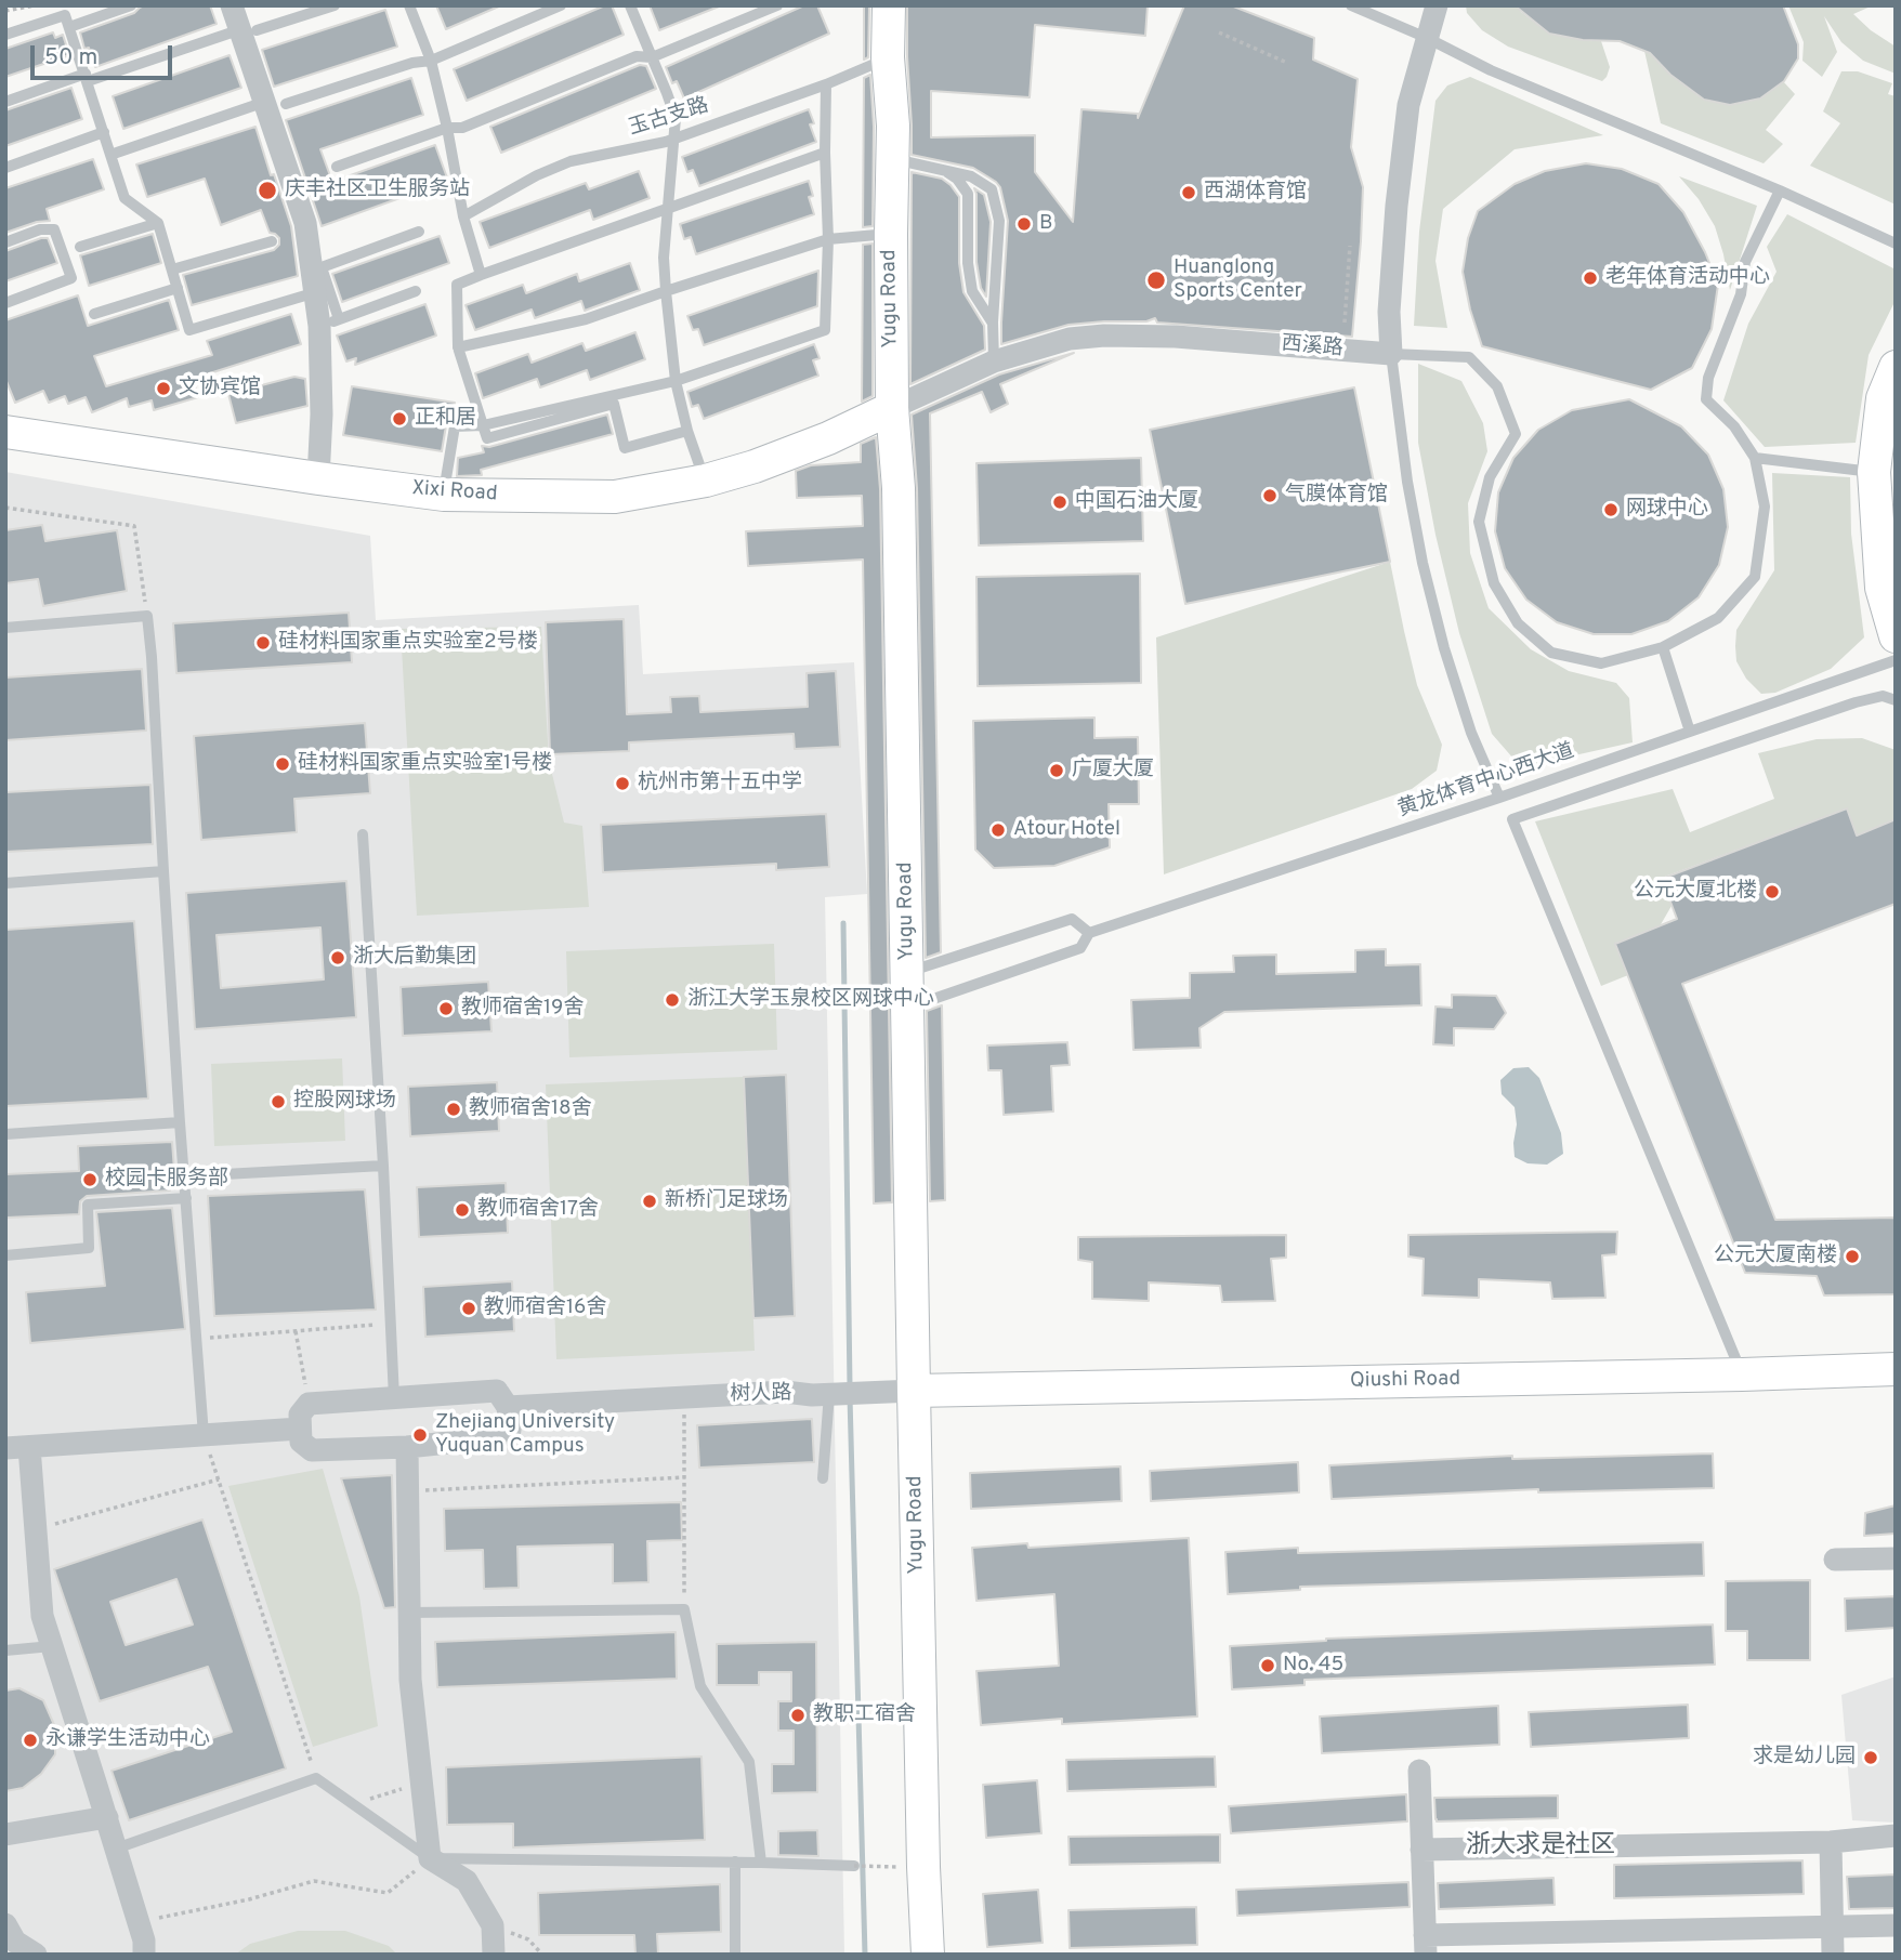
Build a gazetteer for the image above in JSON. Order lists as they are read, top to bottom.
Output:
{
  "streets": {
    "main road": ["Yugu Road", "Xixi Road", "Qiushi Road"],
    "street": ["西溪路", "树人路"],
    "lane": ["玉古支路", "黄龙体育中心西大道"]
  },
  "crossings": [
    ["玉古支路", "Yugu Road"],
    ["Yugu Road", "西溪路"],
    ["Yugu Road", "Xixi Road"],
    ["Yugu Road", "黄龙体育中心西大道"],
    ["Yugu Road", "Qiushi Road"],
    ["西溪路", "Xixi Road"]
  ],
  "districts": ["浙大求是社区"],
  "places": [
    "庆丰社区卫生服务站",
    "西湖体育馆",
    "B",
    "老年体育活动中心",
    "Huanglong Sports Center",
    "文协宾馆",
    "正和居",
    "气膜体育馆",
    "中国石油大厦",
    "网球中心",
    "硅材料国家重点实验室2号楼",
    "硅材料国家重点实验室1号楼",
    "广厦大厦",
    "杭州市第十五中学",
    "Atour Hotel",
    "公元大厦北楼",
    "浙大后勤集团",
    "浙江大学玉泉校区网球中心",
    "教师宿舍19舍",
    "控股网球场",
    "教师宿舍18舍",
    "校园卡服务部",
    "新桥门足球场",
    "教师宿舍17舍",
    "公元大厦南楼",
    "教师宿舍16舍",
    "Zhejiang University Yuquan Campus",
    "No. 45",
    "教职工宿舍",
    "永谦学生活动中心",
    "求是幼儿园"
  ],
  "scale_bar": "50 m"
}
